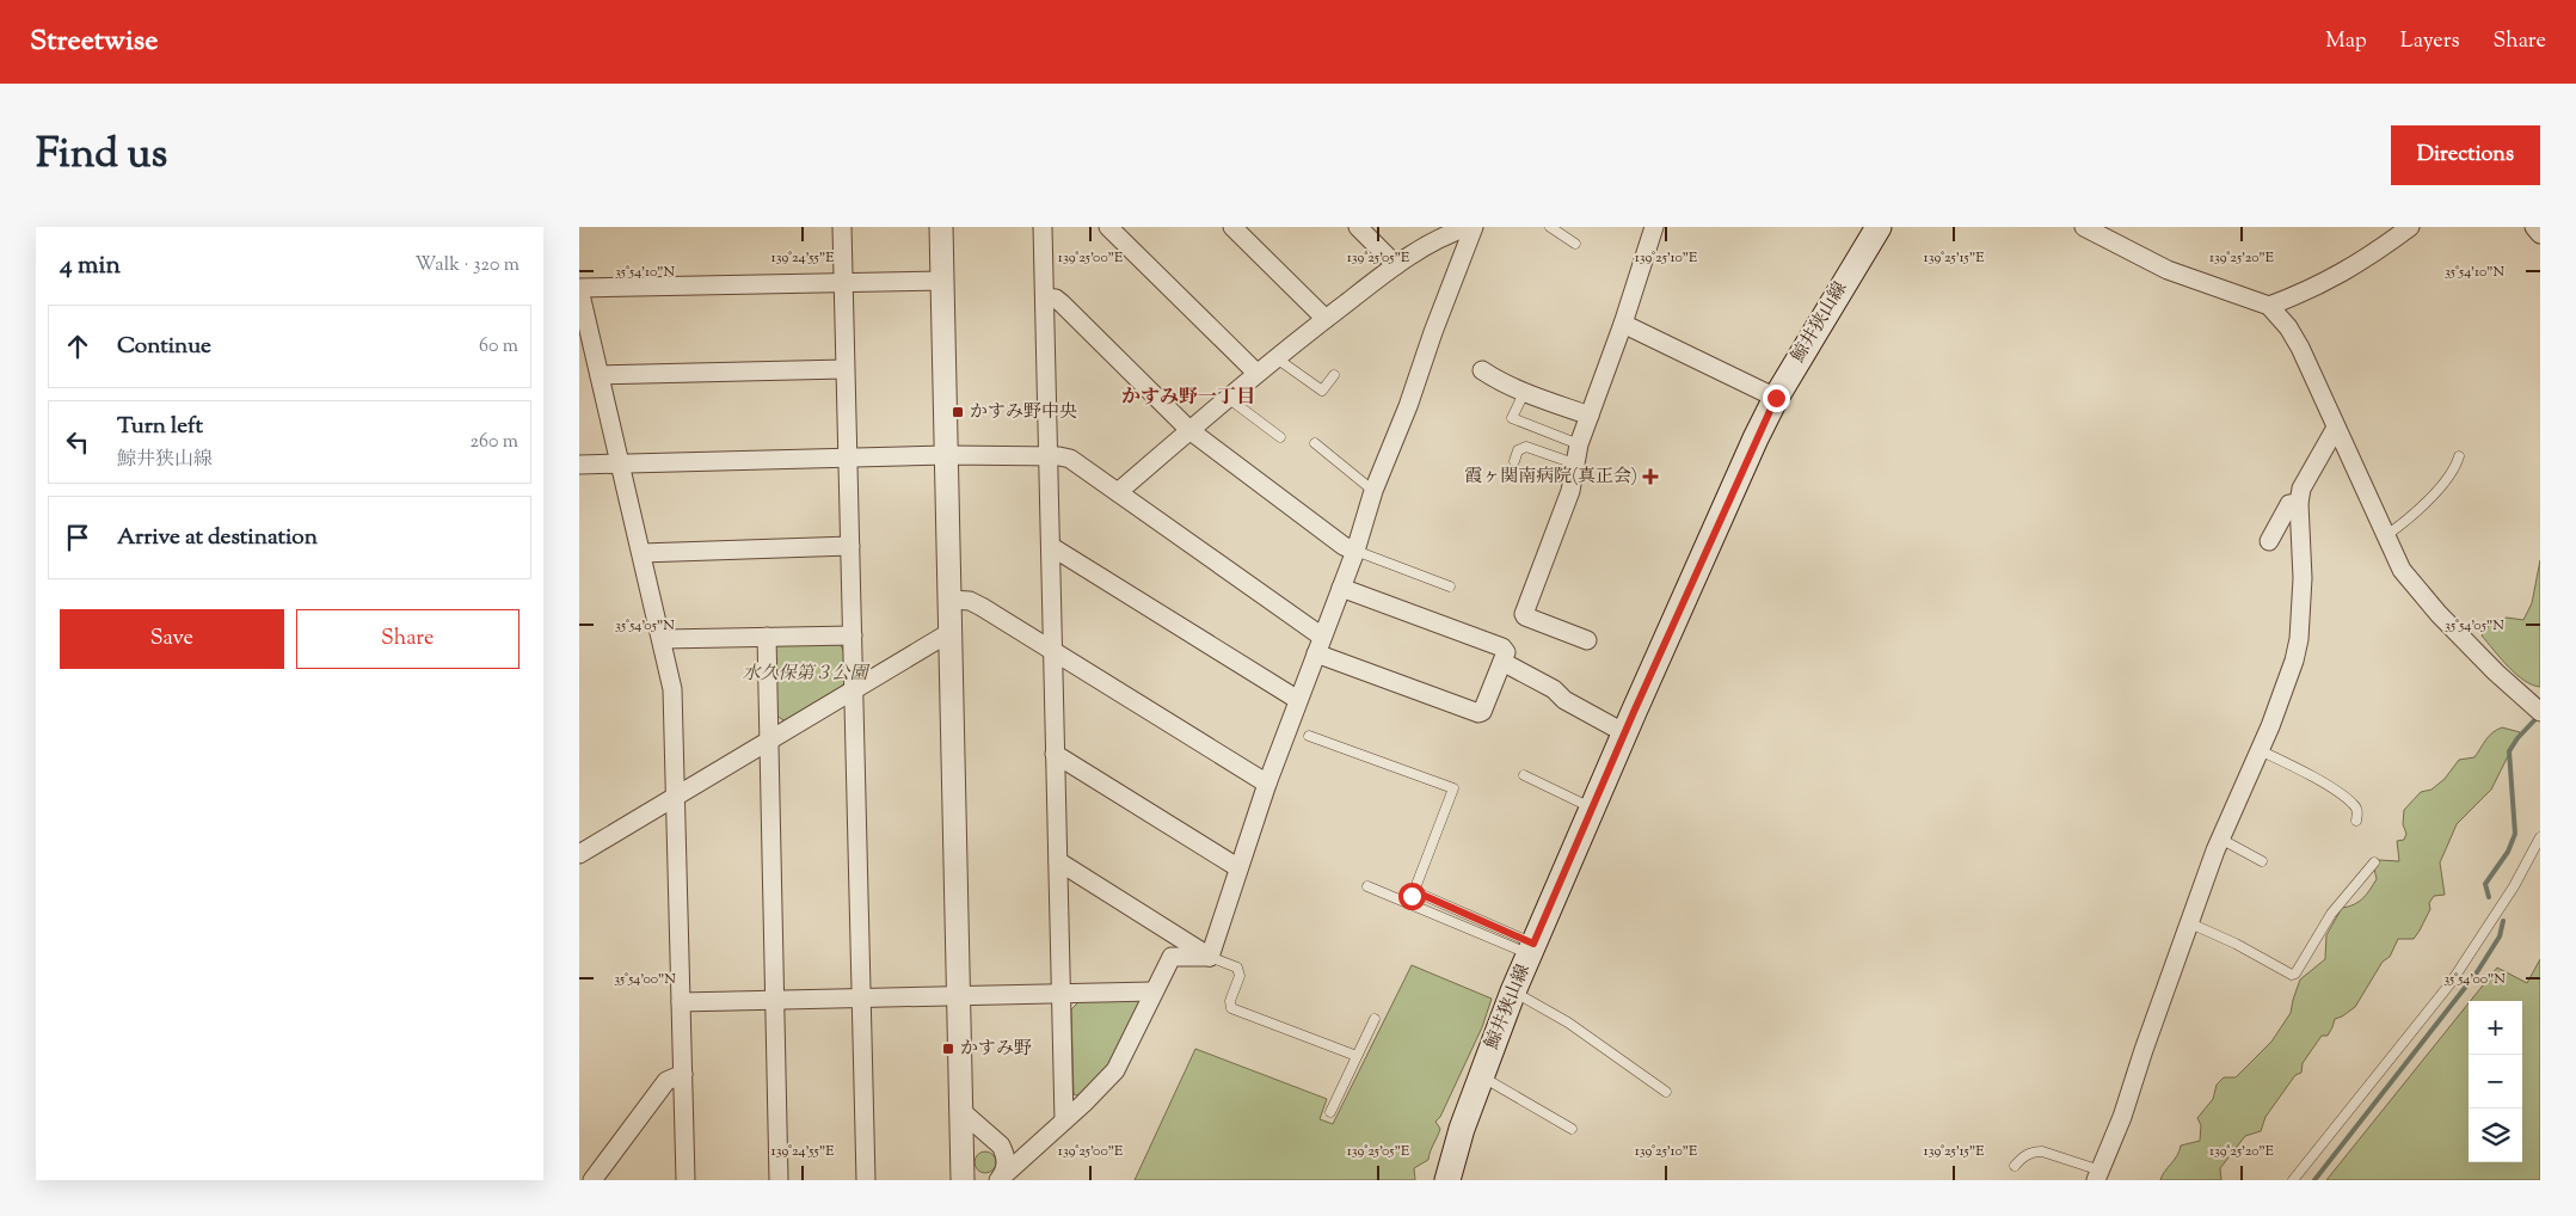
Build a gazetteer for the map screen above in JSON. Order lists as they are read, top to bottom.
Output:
{
  "streets": {
    "main road": ["鯨井狭山線"]
  },
  "districts": ["かすみ野一丁目"],
  "parks": ["水久保第３公園"],
  "places": {
    "transit": ["かすみ野中央", "かすみ野"],
    "health": ["霞ヶ関南病院(真正会)"]
  },
  "page": {
    "header": "Streetwise",
    "nav": ["Map", "Layers", "Share"],
    "title": "Find us",
    "buttons": [
      "Directions",
      ["Save", "Share"]
    ],
    "heading": ["4 min", "Walk · 320 m"],
    "list": [
      ["Continue", "60 m"],
      ["Turn left", "鯨井狭山線", "260 m"],
      "Arrive at destination"
    ],
    "map_buttons": ["+", "−"]
  },
  "coordinates": [
    "139°24'55\"E",
    "139°25'00\"E",
    "139°25'05\"E",
    "139°25'10\"E",
    "139°25'15\"E",
    "139°25'20\"E",
    "35°54'10\"N",
    "35°54'05\"N",
    "35°54'00\"N"
  ]
}
